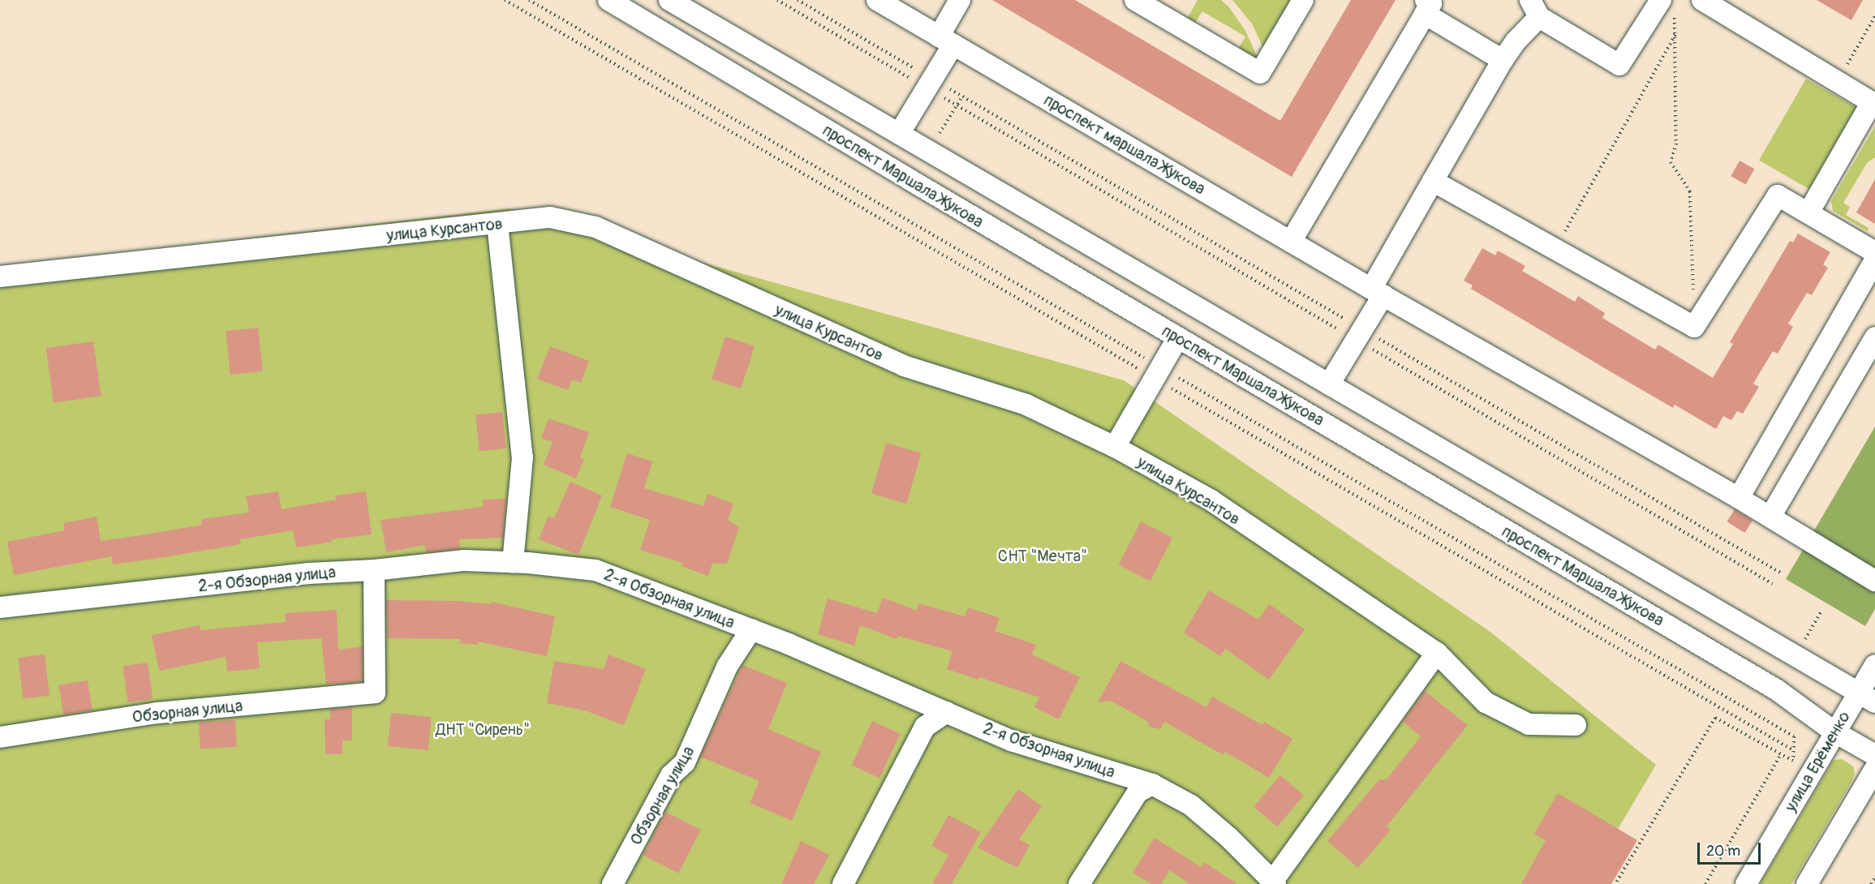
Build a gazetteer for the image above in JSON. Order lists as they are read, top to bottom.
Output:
{
  "streets": {
    "street": [
      "проспект маршала Жукова",
      "проспект Маршала Жукова",
      "улица Курсантов",
      "2-я Обзорная улица",
      "Обзорная улица",
      "улица Ерёменко"
    ]
  },
  "crossings": [
    ["проспект Маршала Жукова", "улица Ерёменко"],
    ["2-я Обзорная улица", "Обзорная улица"]
  ],
  "parks": ["СНТ \"Мечта\"", "ДНТ \"Сирень\""],
  "scale_bar": "20 m"
}
